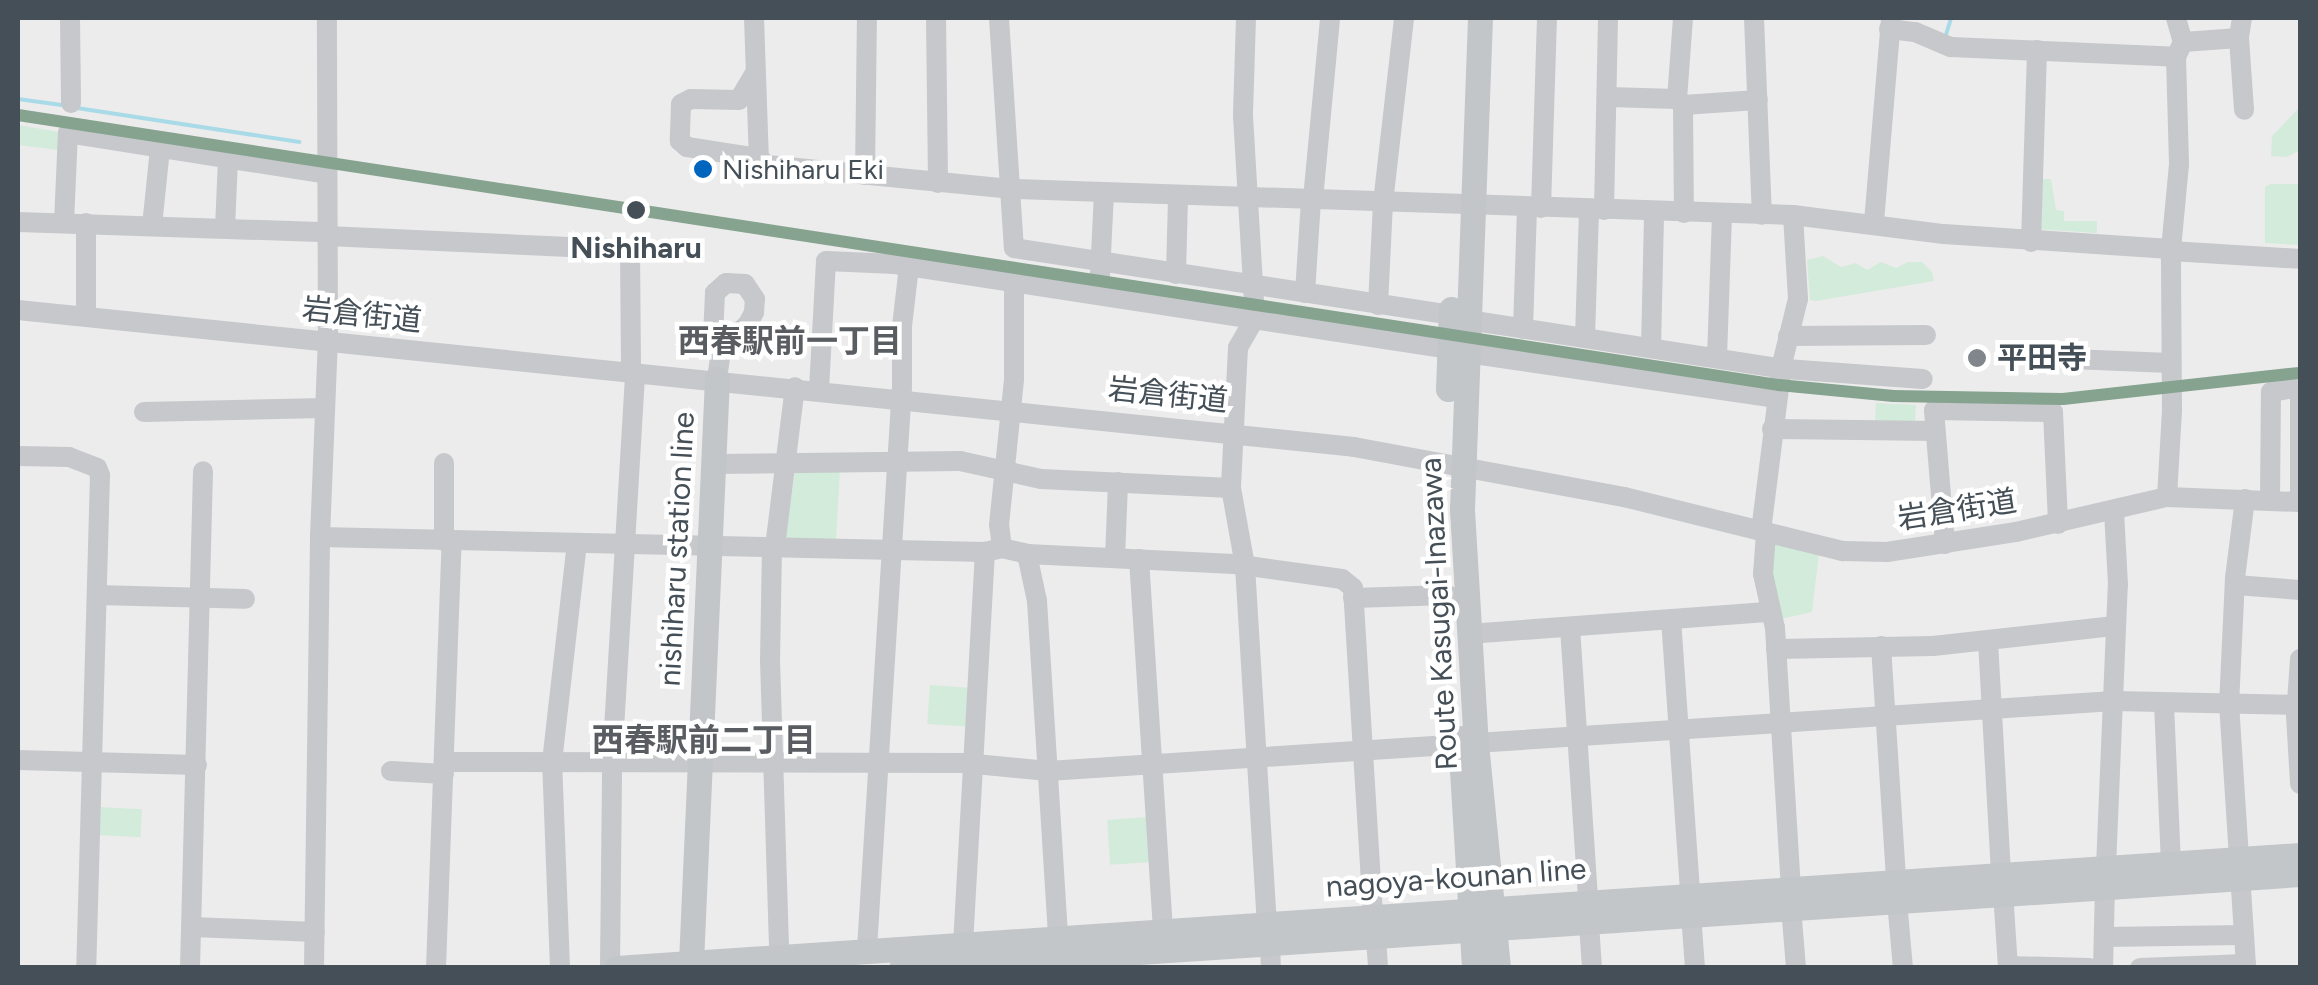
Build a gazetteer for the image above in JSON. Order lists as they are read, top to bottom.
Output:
{
  "streets": {
    "main road": ["nishiharu station line", "Route Kasugai-Inazawa", "nagoya-kounan line"],
    "street": ["岩倉街道"]
  },
  "crossings": [
    ["岩倉街道", "nishiharu station line"],
    ["岩倉街道", "Route Kasugai-Inazawa"],
    ["nishiharu station line", "nagoya-kounan line"],
    ["Route Kasugai-Inazawa", "nagoya-kounan line"]
  ],
  "districts": ["西春駅前一丁目", "西春駅前二丁目"],
  "places": ["Nishiharu Eki", "Nishiharu", "平田寺"]
}
